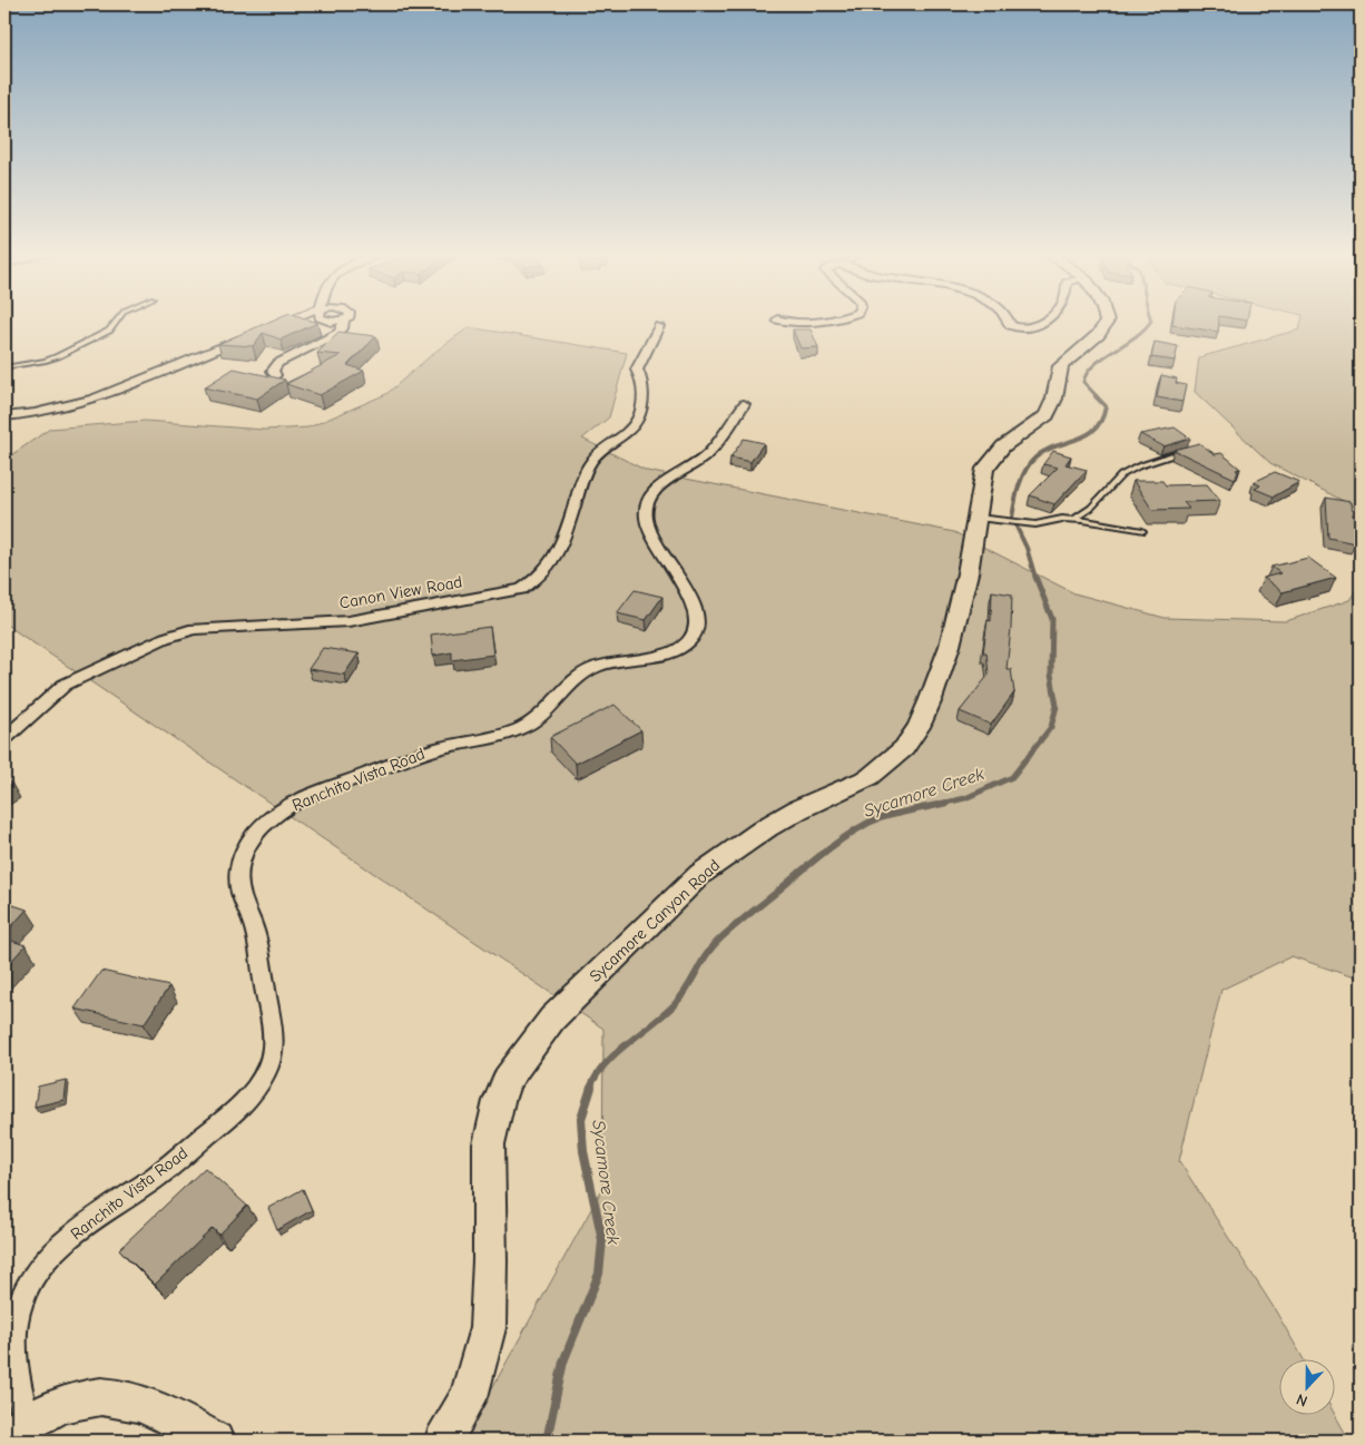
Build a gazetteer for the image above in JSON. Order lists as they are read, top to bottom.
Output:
{
  "streets": {
    "main road": ["Sycamore Canyon Road"],
    "street": ["Canon View Road", "Ranchito Vista Road"]
  },
  "water": ["Sycamore Creek"],
  "north": "bottom"
}
